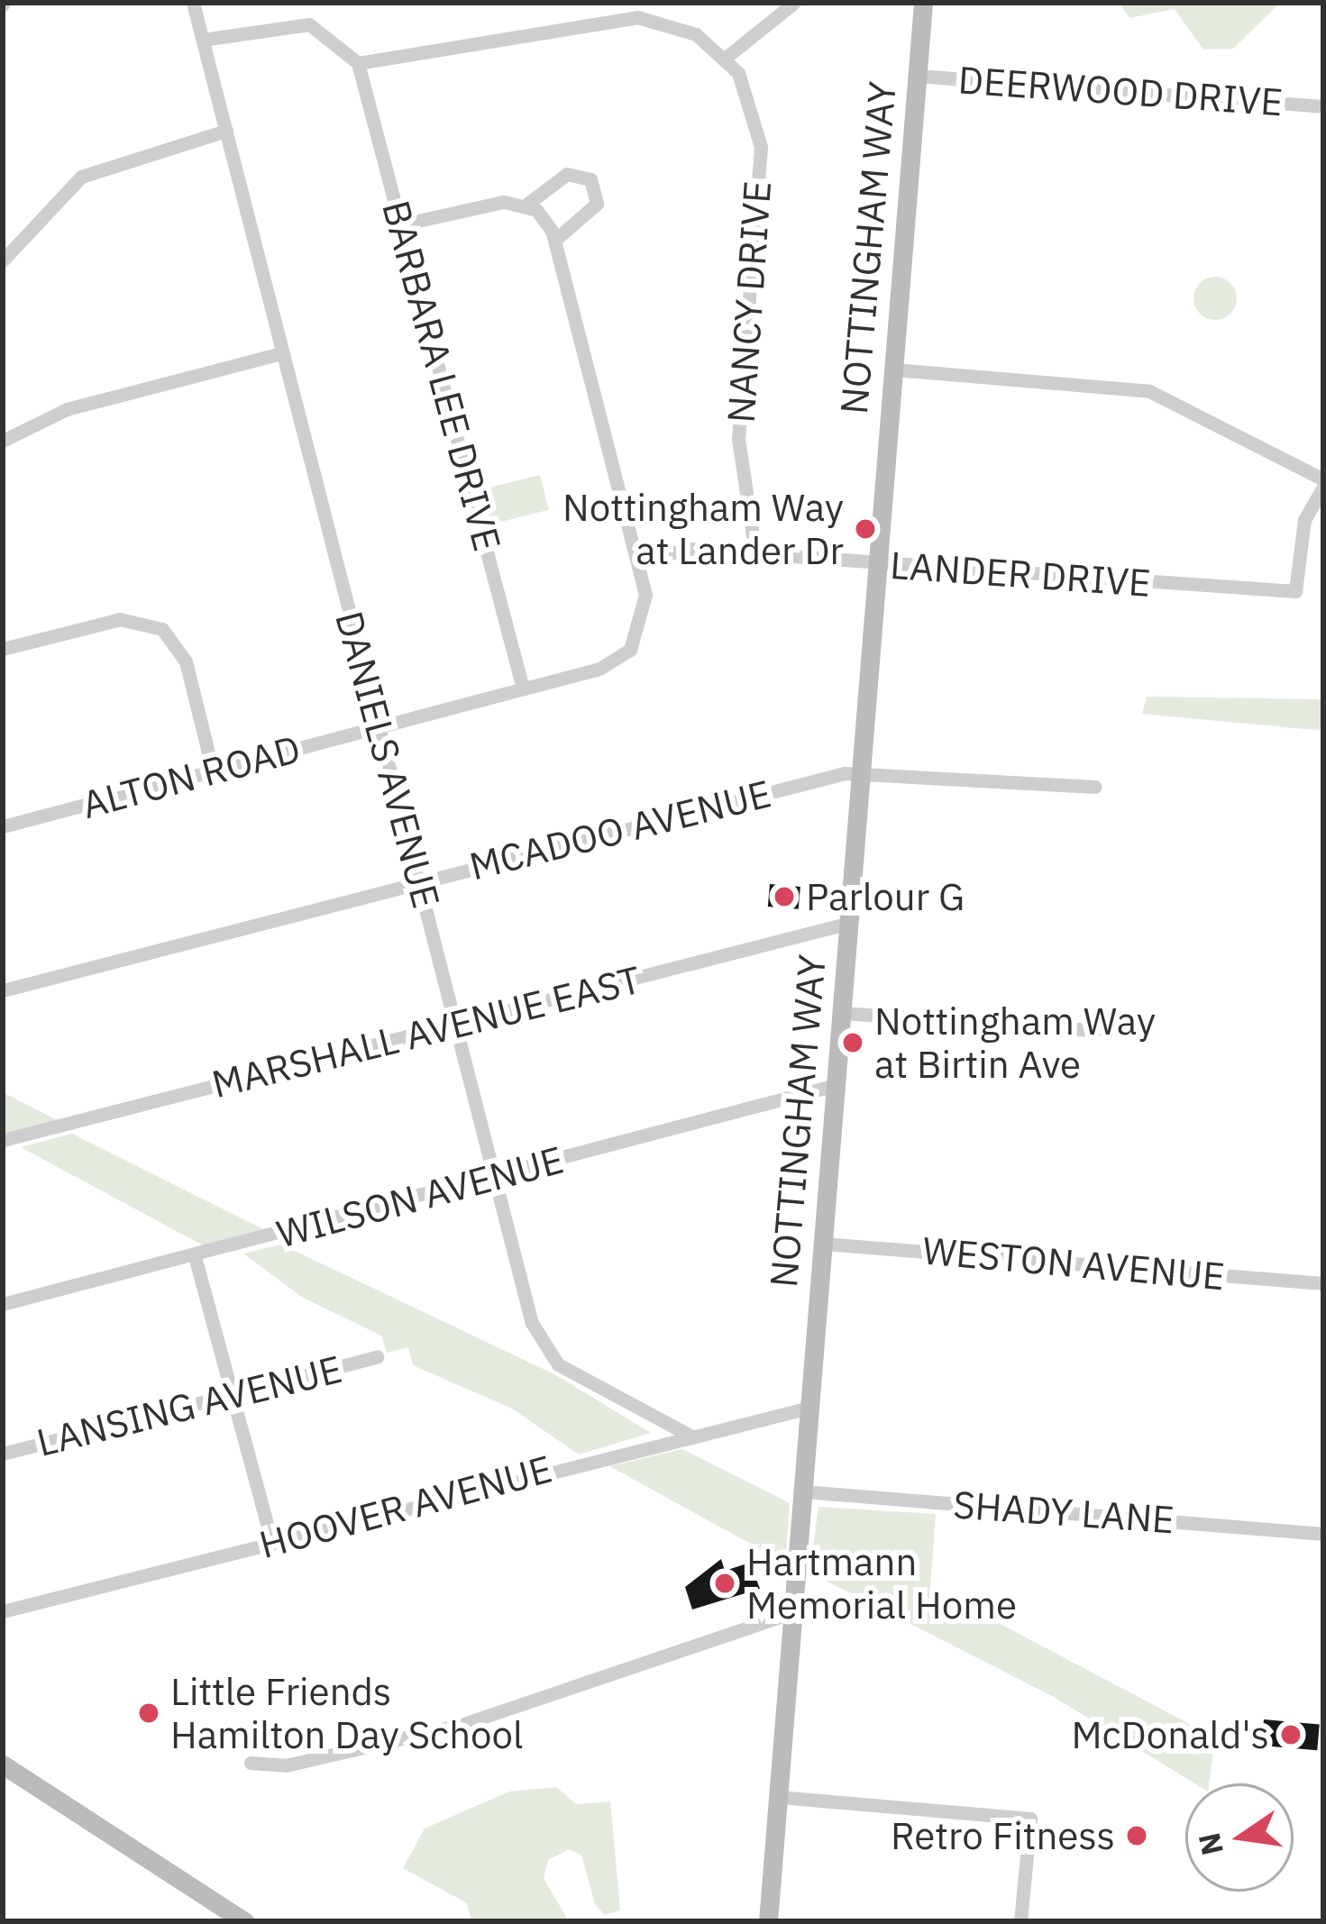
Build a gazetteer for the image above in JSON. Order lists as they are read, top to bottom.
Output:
{
  "streets": {
    "street": [
      "DEERWOOD DRIVE",
      "NOTTINGHAM WAY",
      "NANCY DRIVE",
      "BARBARA LEE DRIVE",
      "LANDER DRIVE",
      "DANIELS AVENUE",
      "ALTON ROAD",
      "MCADOO AVENUE",
      "MARSHALL AVENUE EAST",
      "WILSON AVENUE",
      "WESTON AVENUE",
      "LANSING AVENUE",
      "HOOVER AVENUE",
      "SHADY LANE"
    ]
  },
  "crossings": [
    ["DEERWOOD DRIVE", "NOTTINGHAM WAY"],
    ["NOTTINGHAM WAY", "LANDER DRIVE"],
    ["NOTTINGHAM WAY", "MCADOO AVENUE"],
    ["NOTTINGHAM WAY", "MARSHALL AVENUE EAST"],
    ["NOTTINGHAM WAY", "WILSON AVENUE"],
    ["NOTTINGHAM WAY", "WESTON AVENUE"],
    ["NOTTINGHAM WAY", "HOOVER AVENUE"],
    ["NOTTINGHAM WAY", "SHADY LANE"],
    ["NANCY DRIVE", "LANDER DRIVE"],
    ["BARBARA LEE DRIVE", "ALTON ROAD"],
    ["LANDER DRIVE", "ALTON ROAD"],
    ["DANIELS AVENUE", "ALTON ROAD"],
    ["DANIELS AVENUE", "MCADOO AVENUE"],
    ["DANIELS AVENUE", "MARSHALL AVENUE EAST"],
    ["DANIELS AVENUE", "WILSON AVENUE"],
    ["DANIELS AVENUE", "HOOVER AVENUE"]
  ],
  "places": [
    "Nottingham Way at Lander Dr",
    "Parlour G",
    "Nottingham Way at Birtin Ave",
    "Hartmann Memorial Home",
    "Little Friends Hamilton Day School",
    "McDonald's",
    "Retro Fitness"
  ],
  "north": "left"
}
